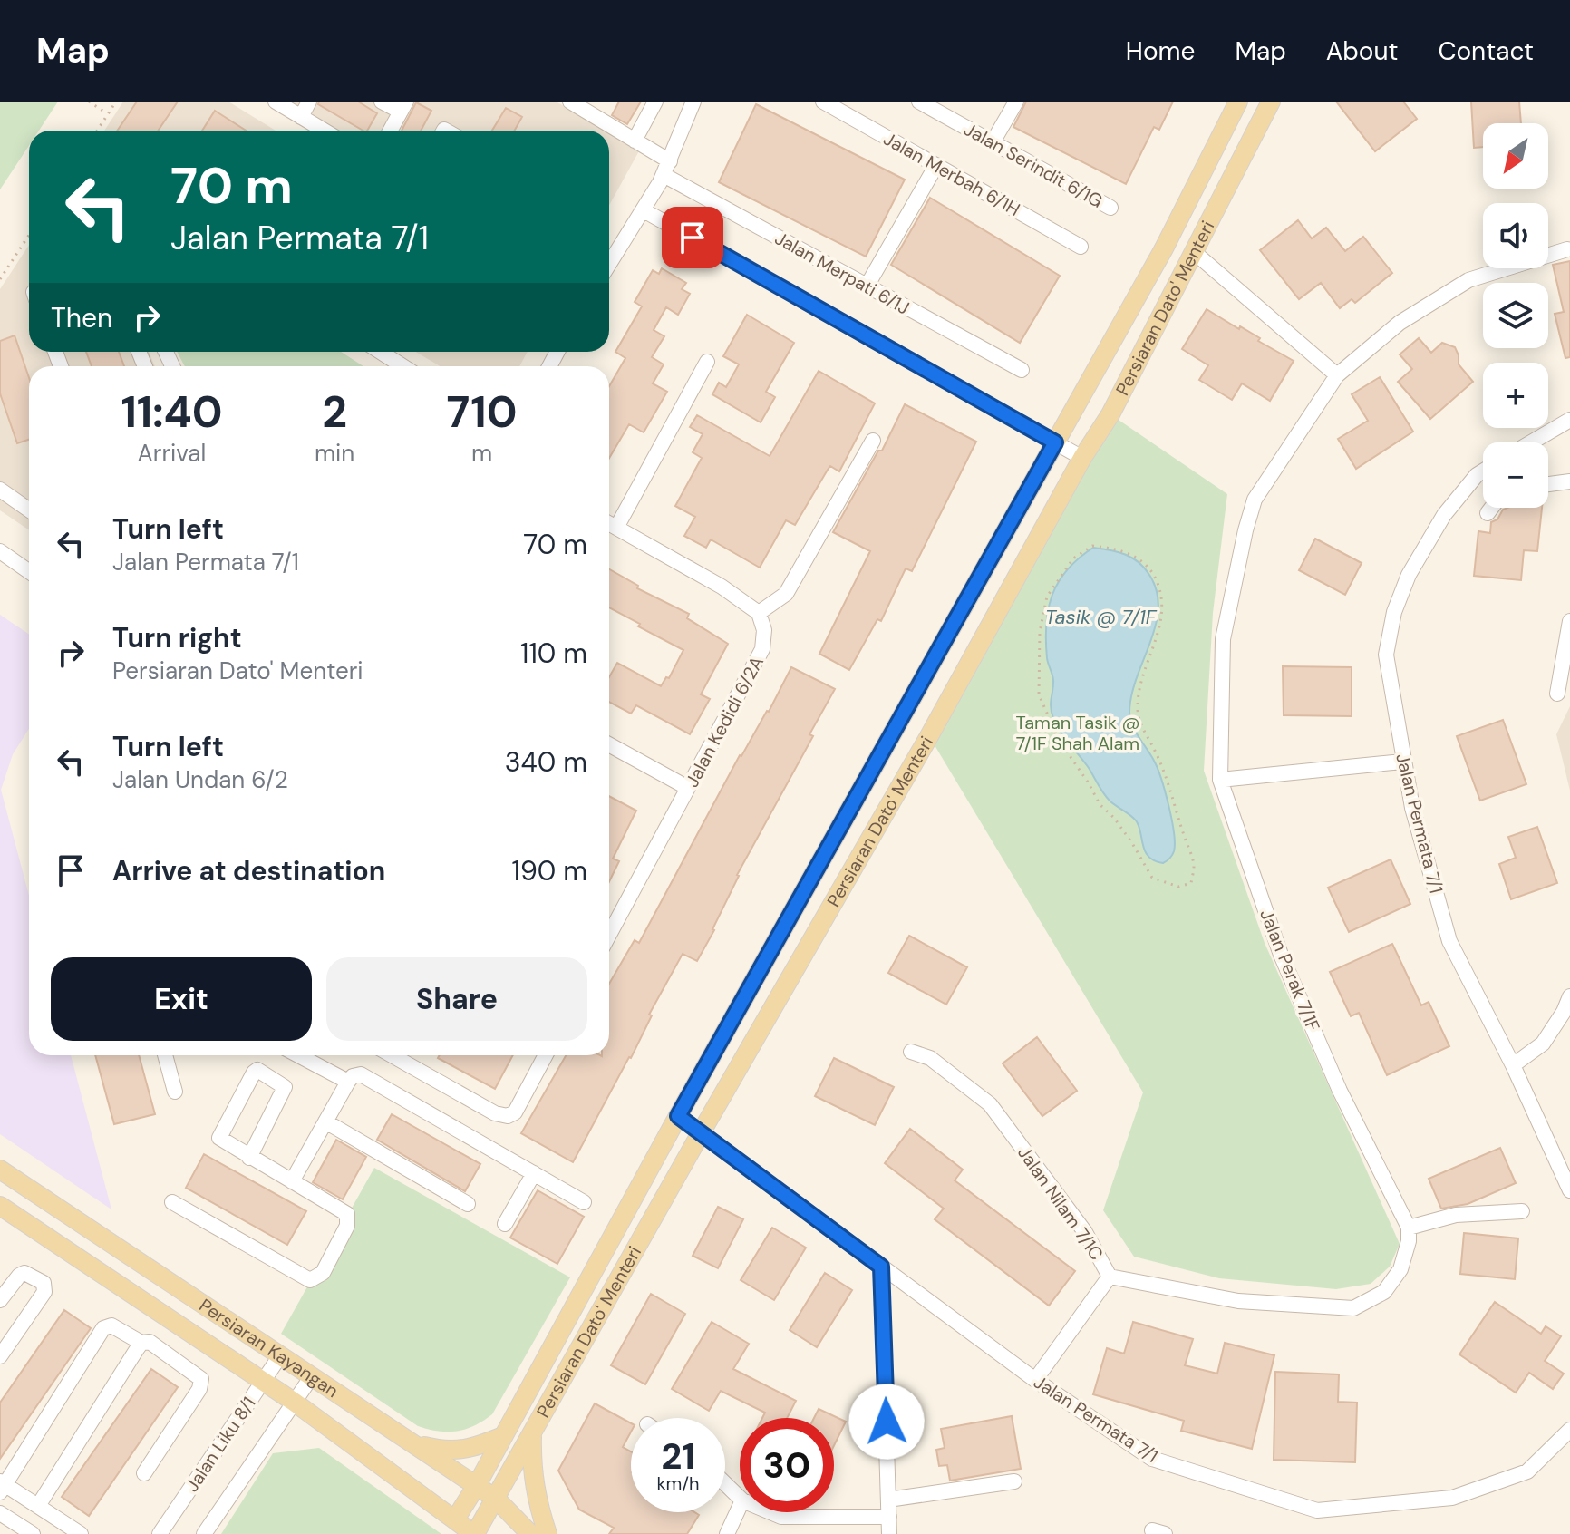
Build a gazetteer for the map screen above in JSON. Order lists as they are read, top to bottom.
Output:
{
  "streets": {
    "main road": ["Persiaran Dato' Menteri", "Persiaran Kayangan"],
    "street": [
      "Jalan Serindit 6/1G",
      "Jalan Merbah 6/1H",
      "Jalan Merpati 6/1J",
      "Jalan Kedidi 6/2A",
      "Jalan Permata 7/1",
      "Jalan Perak 7/1F",
      "Jalan Nilam 7/1C",
      "Jalan Liku 8/1"
    ]
  },
  "crossings": [
    ["Persiaran Dato' Menteri", "Jalan Permata 7/1"],
    ["Persiaran Dato' Menteri", "Persiaran Kayangan"],
    ["Jalan Permata 7/1", "Jalan Nilam 7/1C"],
    ["Persiaran Kayangan", "Jalan Liku 8/1"]
  ],
  "water": ["Tasik @ 7/1F"],
  "parks": ["Taman Tasik @ 7/1F Shah Alam"],
  "north": "bottom left",
  "page": {
    "header": "Map",
    "nav": [
      "Home",
      "Map",
      "About",
      "Contact"
    ],
    "map_buttons": ["+", "−"],
    "turn": ["70 m", "Jalan Permata 7/1"],
    "then": "Then",
    "eta": [
      "11:40",
      "Arrival",
      "2",
      "min",
      "710",
      "m"
    ],
    "list": [
      {
        "name": "Turn left",
        "note": "Jalan Permata 7/1",
        "value": "70 m"
      },
      {
        "name": "Turn right",
        "note": "Persiaran Dato' Menteri",
        "value": "110 m"
      },
      {
        "name": "Turn left",
        "note": "Jalan Undan 6/2",
        "value": "340 m"
      },
      {
        "name": "Arrive at destination",
        "value": "190 m"
      }
    ],
    "buttons": ["Exit", "Share"],
    "speed": "21 km/h",
    "limit": "30"
  }
}
